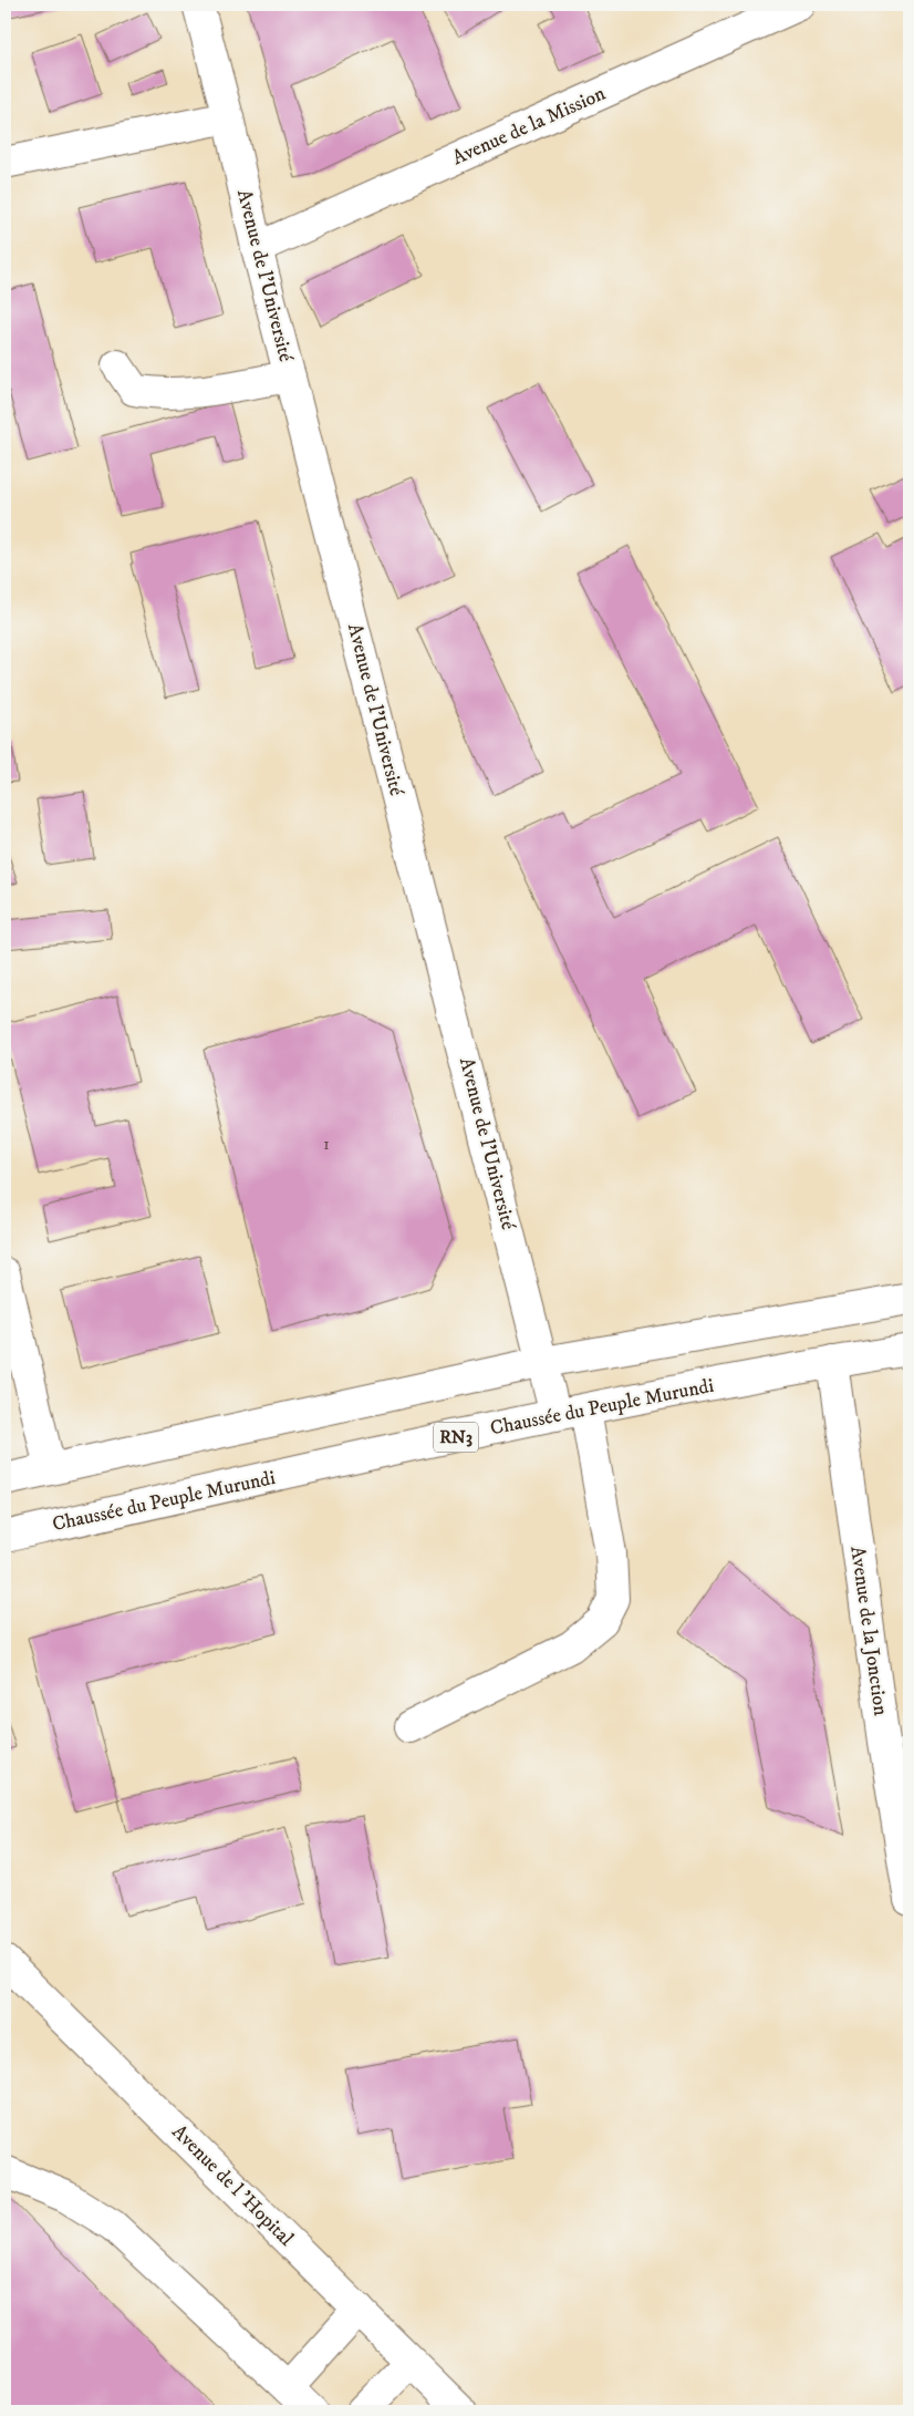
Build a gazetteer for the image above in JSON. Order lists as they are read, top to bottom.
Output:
{
  "streets": {
    "main road": [
      "Avenue de la Mission",
      "Avenue de l'Université",
      "Chaussée du Peuple Murundi",
      "RN3",
      "Avenue de la Jonction",
      "Avenue de l 'Hopital"
    ]
  },
  "crossings": [
    ["Avenue de la Mission", "Avenue de l'Université"],
    ["Avenue de l'Université", "Chaussée du Peuple Murundi"],
    ["Chaussée du Peuple Murundi", "Avenue de la Jonction"]
  ],
  "house_numbers": ["1"]
}
